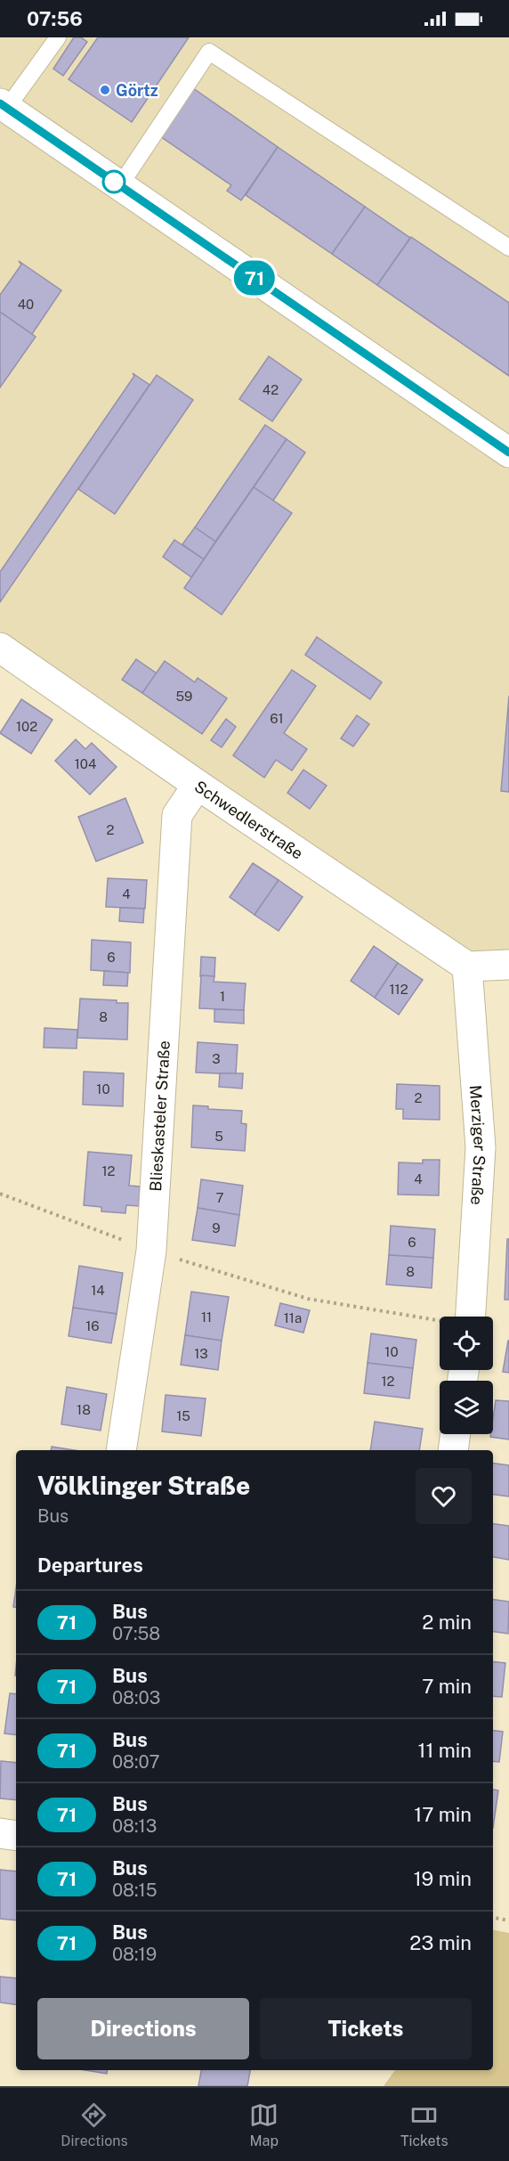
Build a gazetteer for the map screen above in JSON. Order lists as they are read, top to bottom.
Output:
{
  "streets": {
    "street": ["Schwedlerstraße", "Blieskasteler Straße", "Merziger Straße"]
  },
  "crossings": [
    ["Schwedlerstraße", "Blieskasteler Straße"],
    ["Schwedlerstraße", "Merziger Straße"]
  ],
  "places": ["Görtz"],
  "lines": ["bus line 71"],
  "house_numbers": [
    "40",
    "42",
    "59",
    "61",
    "102",
    "104",
    "2",
    "4",
    "6",
    "112",
    "1",
    "8",
    "3",
    "10",
    "2",
    "5",
    "12",
    "4",
    "7",
    "9",
    "6",
    "8",
    "14",
    "11",
    "11a",
    "16",
    "10",
    "13",
    "12",
    "18",
    "15"
  ],
  "page": {
    "status": "07:56",
    "on_map": "71",
    "heading": [
      ["Völklinger Straße", "Bus"],
      "Departures"
    ],
    "list": [
      {
        "mark": "71",
        "name": "Bus",
        "note": "07:58",
        "value": "2 min"
      },
      {
        "mark": "71",
        "name": "Bus",
        "note": "08:03",
        "value": "7 min"
      },
      {
        "mark": "71",
        "name": "Bus",
        "note": "08:07",
        "value": "11 min"
      },
      {
        "mark": "71",
        "name": "Bus",
        "note": "08:13",
        "value": "17 min"
      },
      {
        "mark": "71",
        "name": "Bus",
        "note": "08:15",
        "value": "19 min"
      },
      {
        "mark": "71",
        "name": "Bus",
        "note": "08:19",
        "value": "23 min"
      }
    ],
    "buttons": ["Directions", "Tickets"],
    "tabs": ["Directions", "Map", "Tickets"]
  }
}
